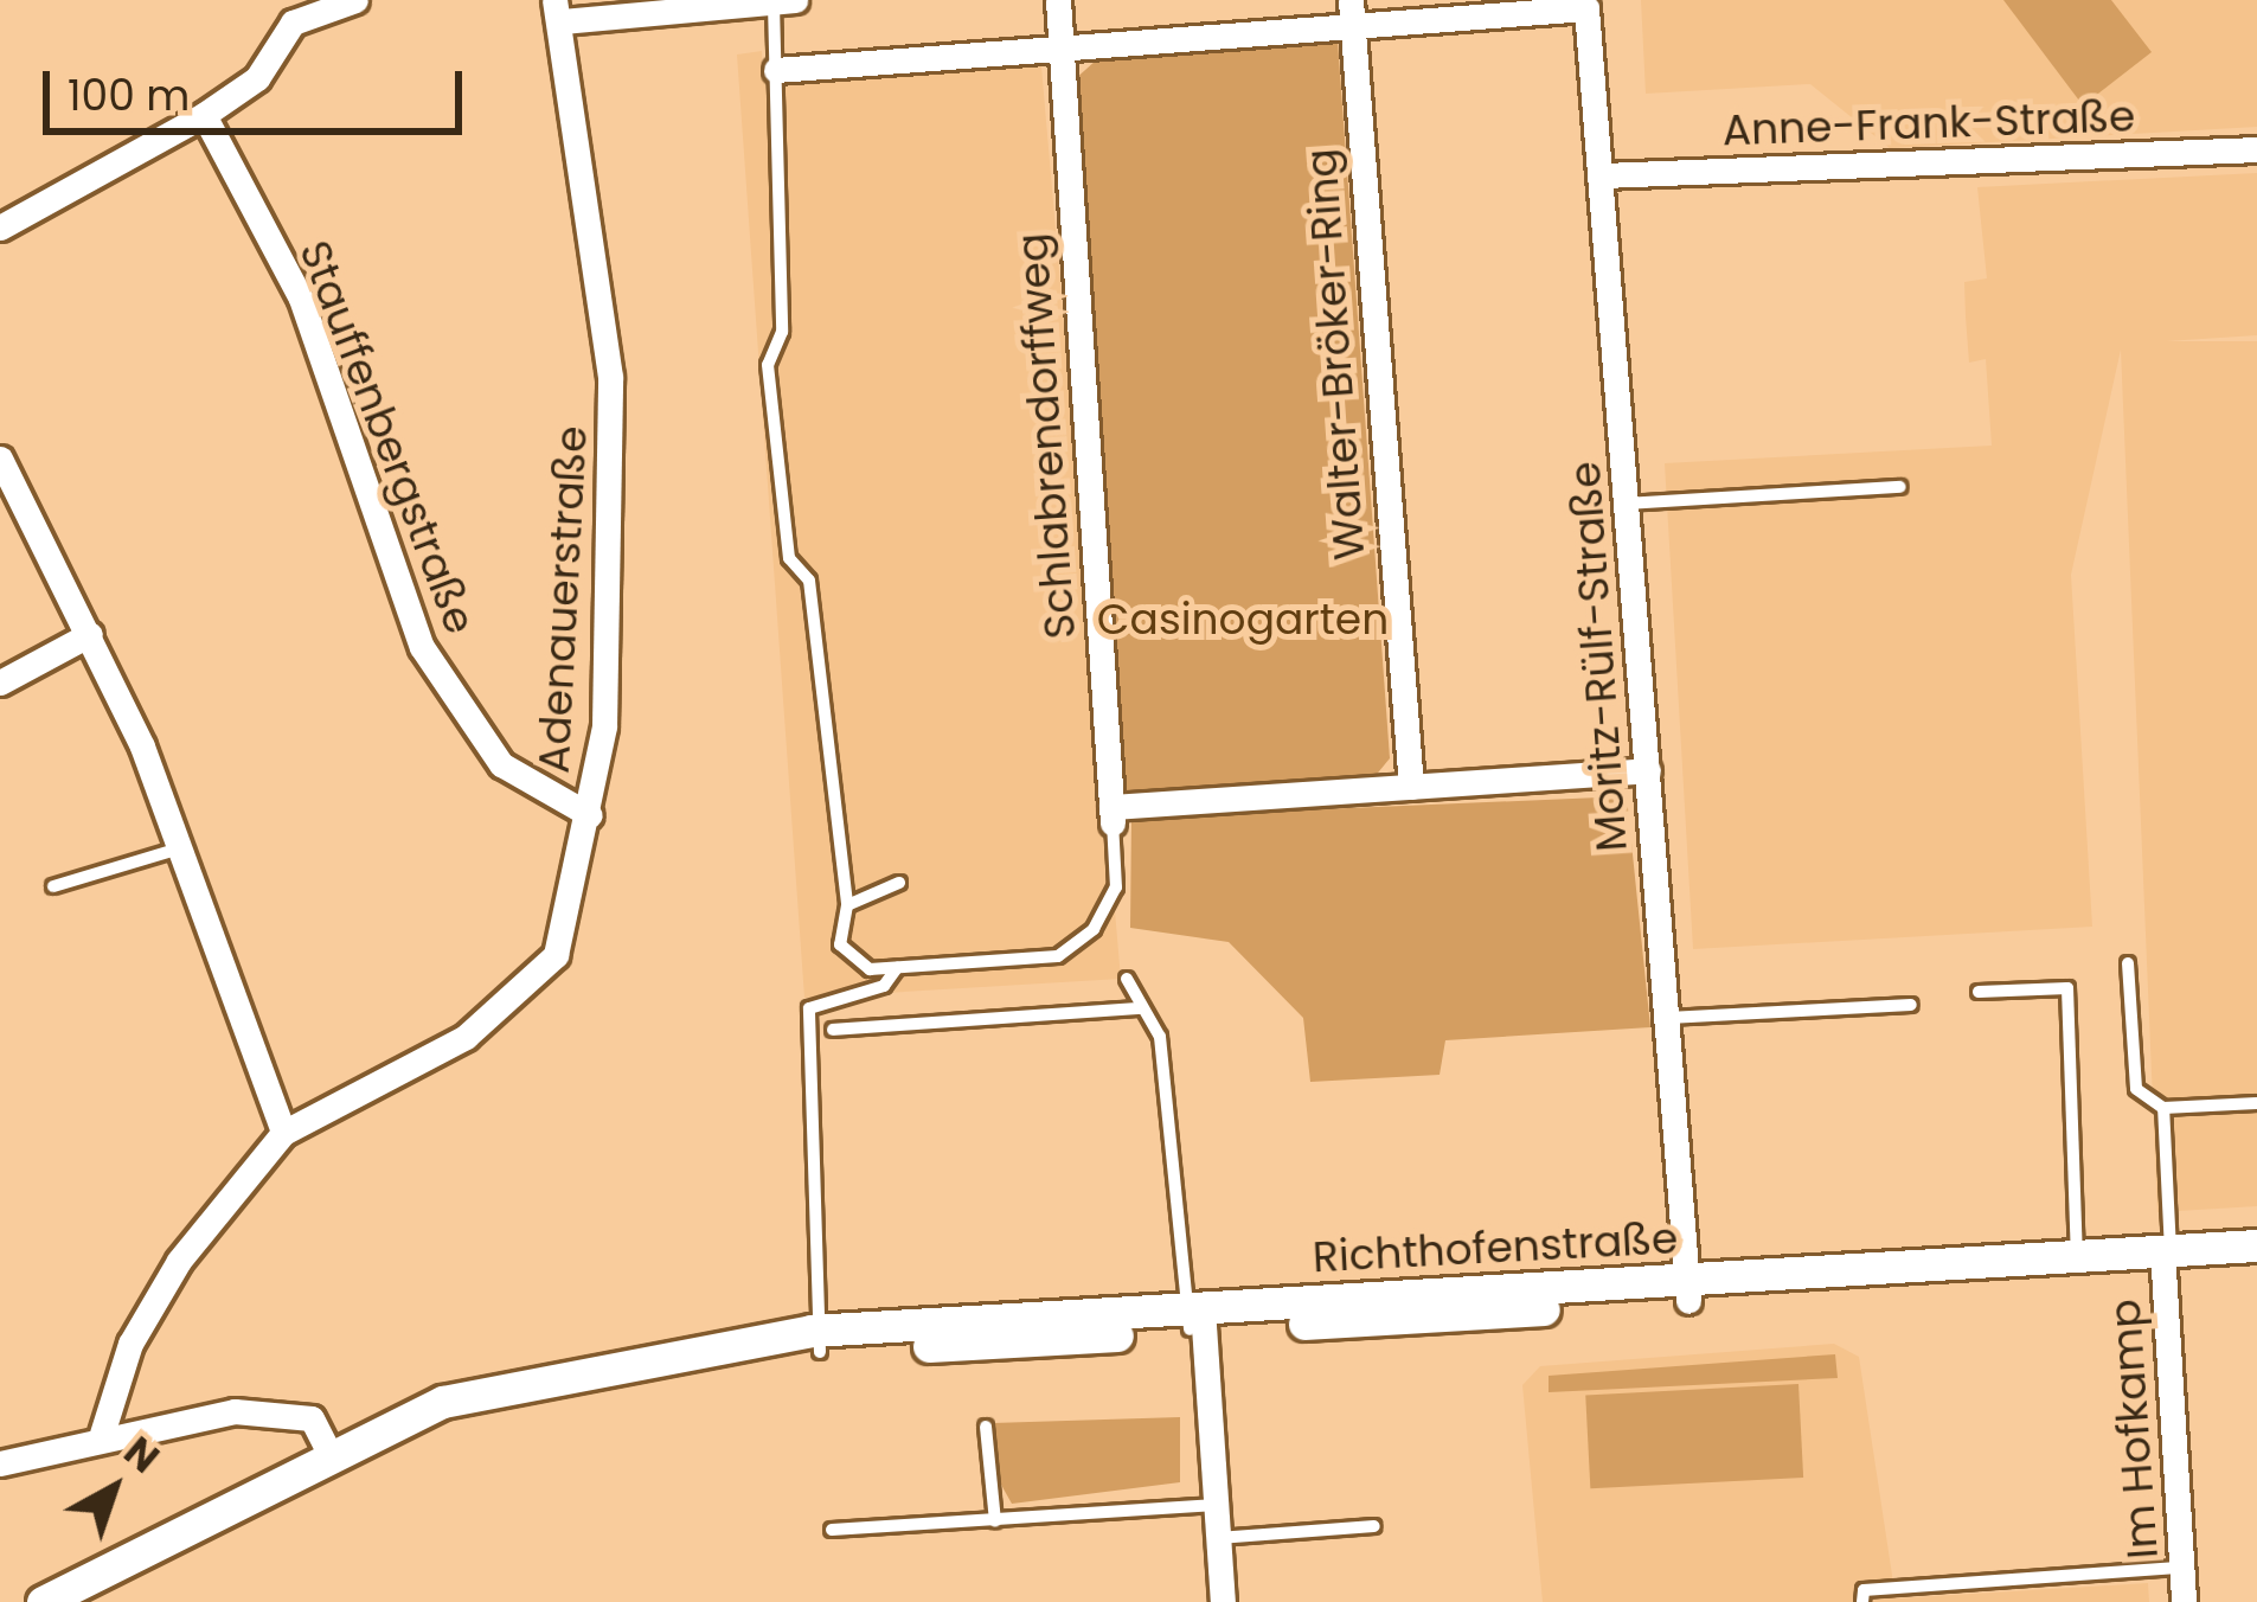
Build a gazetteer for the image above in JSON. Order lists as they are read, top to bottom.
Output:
{
  "streets": {
    "street": [
      "Anne-Frank-Straße",
      "Walter-Bröker-Ring",
      "Schlabrendorffweg",
      "Stauffenbergstraße",
      "Adenauerstraße",
      "Moritz-Rülf-Straße",
      "Richthofenstraße",
      "Im Hofkamp"
    ]
  },
  "crossings": [
    ["Anne-Frank-Straße", "Moritz-Rülf-Straße"],
    ["Stauffenbergstraße", "Adenauerstraße"],
    ["Moritz-Rülf-Straße", "Richthofenstraße"],
    ["Richthofenstraße", "Im Hofkamp"]
  ],
  "parks": ["Casinogarten"],
  "scale_bar": "100 m",
  "north": "top right"
}
